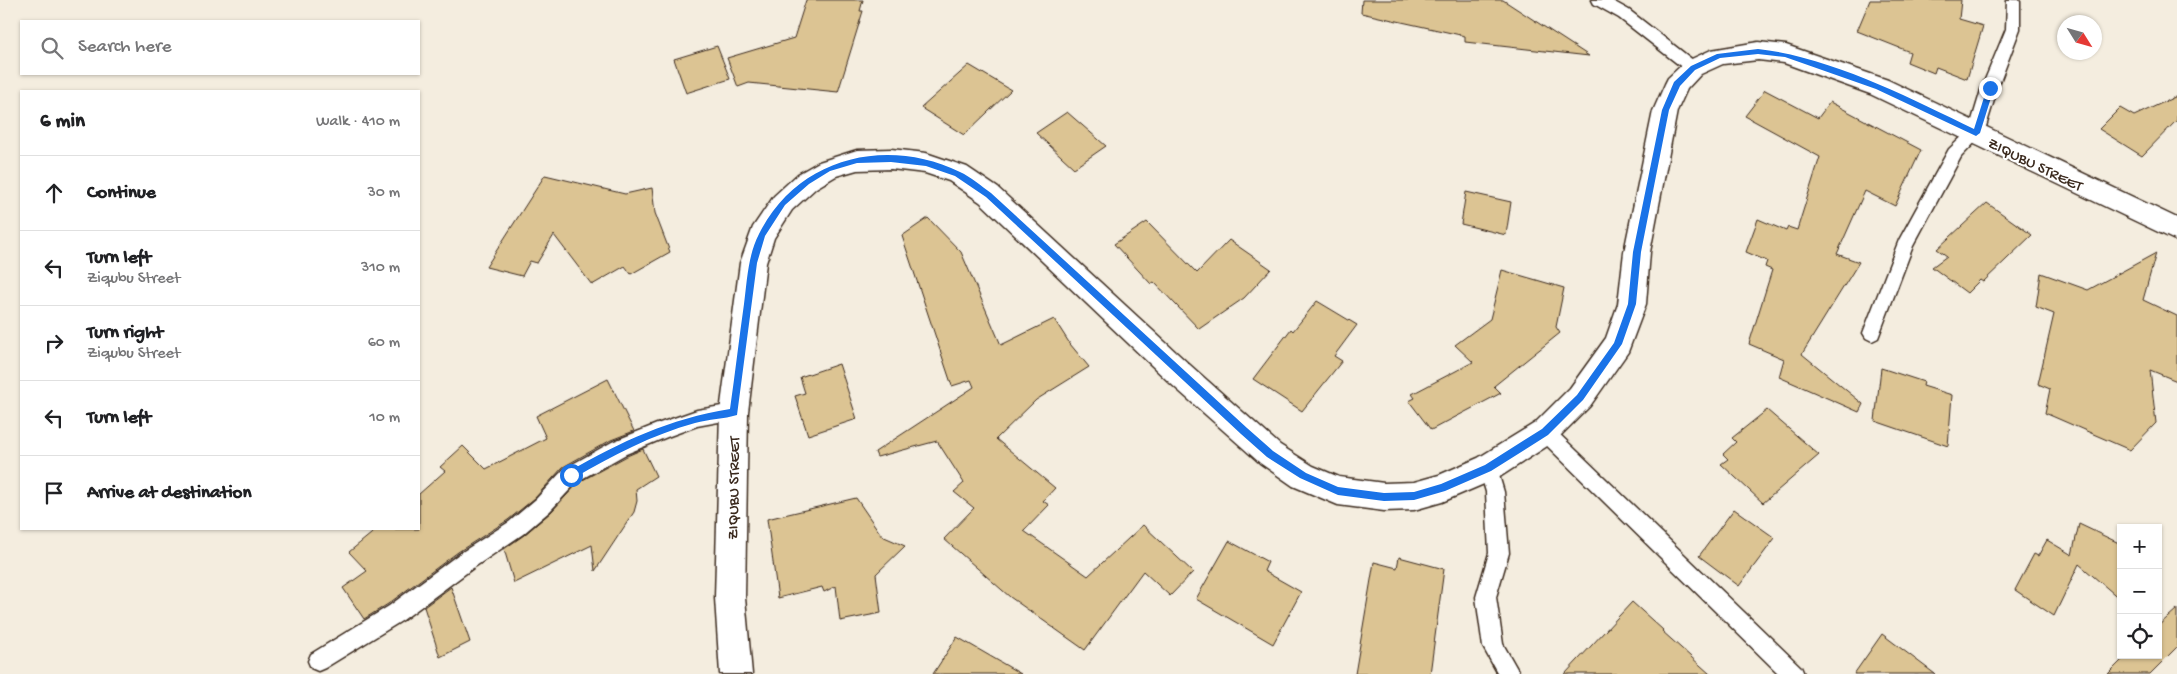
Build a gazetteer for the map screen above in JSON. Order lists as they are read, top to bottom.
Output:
{
  "streets": {
    "street": ["ZIQUBU STREET"]
  },
  "north": "bottom right",
  "page": {
    "search": "Search here",
    "heading": ["6 min", "Walk · 410 m"],
    "list": [
      ["Continue", "30 m"],
      ["Turn left", "Ziqubu Street", "310 m"],
      ["Turn right", "Ziqubu Street", "60 m"],
      ["Turn left", "10 m"],
      "Arrive at destination"
    ],
    "map_buttons": ["+", "−"]
  }
}
